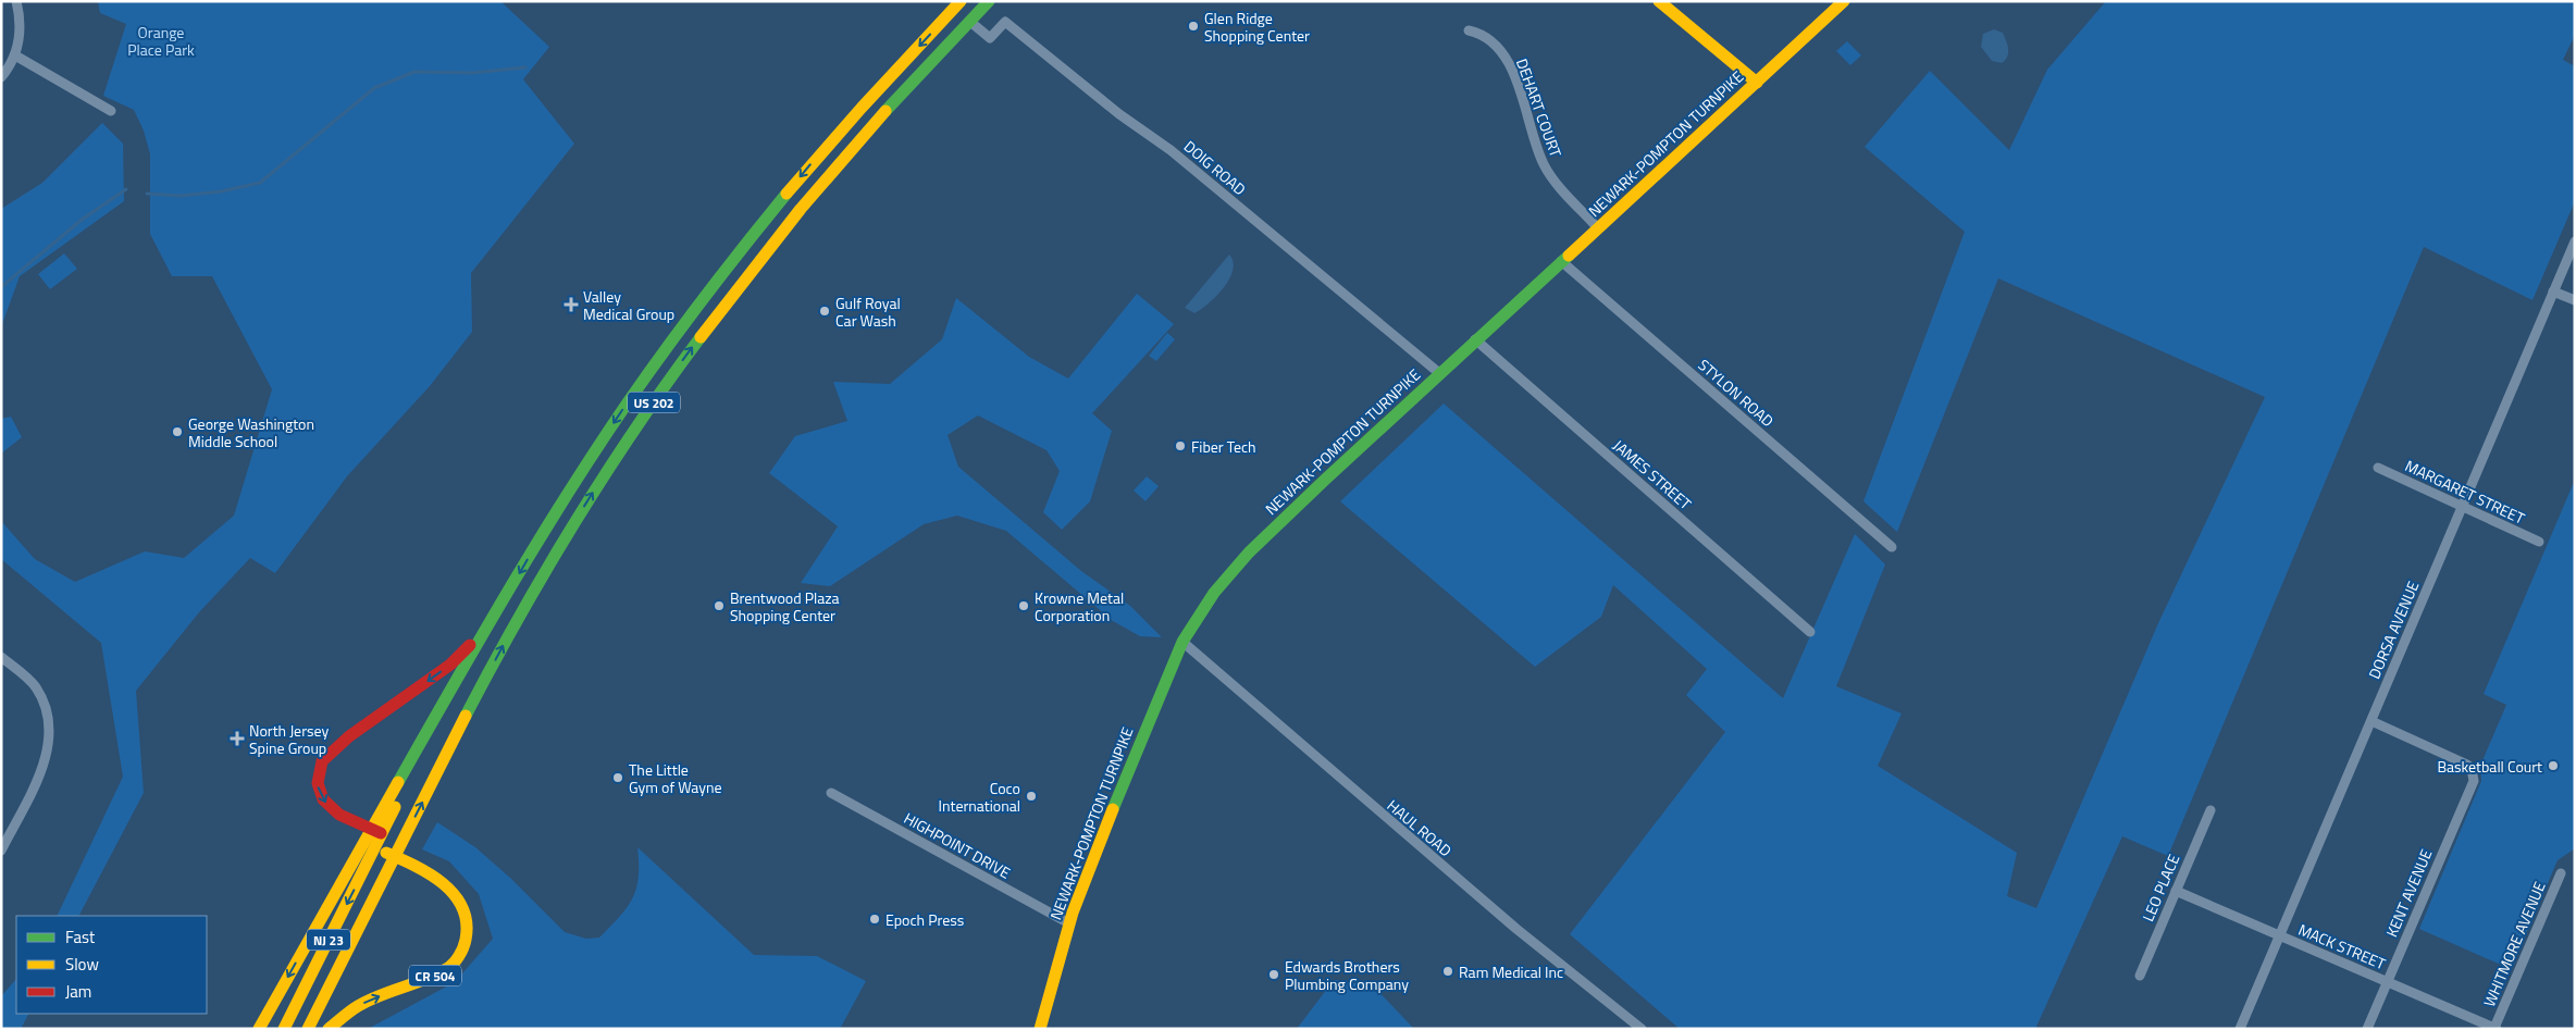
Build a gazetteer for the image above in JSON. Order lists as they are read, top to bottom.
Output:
{
  "streets": {
    "main road": [
      "NEWARK-POMPTON TURNPIKE",
      "US 202",
      "NJ 23",
      "CR 504"
    ],
    "street": [
      "DEHART COURT",
      "DOIG ROAD",
      "STYLON ROAD",
      "JAMES STREET",
      "MARGARET STREET",
      "DORSA AVENUE",
      "HAUL ROAD",
      "HIGHPOINT DRIVE",
      "LEO PLACE",
      "KENT AVENUE",
      "WHITMORE AVENUE",
      "MACK STREET"
    ]
  },
  "crossings": [
    ["DEHART COURT", "NEWARK-POMPTON TURNPIKE"],
    ["NEWARK-POMPTON TURNPIKE", "DOIG ROAD"],
    ["NEWARK-POMPTON TURNPIKE", "STYLON ROAD"],
    ["NEWARK-POMPTON TURNPIKE", "JAMES STREET"],
    ["NEWARK-POMPTON TURNPIKE", "HAUL ROAD"],
    ["NEWARK-POMPTON TURNPIKE", "HIGHPOINT DRIVE"],
    ["DOIG ROAD", "US 202"],
    ["US 202", "NJ 23"],
    ["US 202", "CR 504"],
    ["MARGARET STREET", "DORSA AVENUE"],
    ["DORSA AVENUE", "KENT AVENUE"],
    ["DORSA AVENUE", "MACK STREET"],
    ["LEO PLACE", "MACK STREET"],
    ["KENT AVENUE", "MACK STREET"],
    ["NJ 23", "CR 504"],
    ["WHITMORE AVENUE", "MACK STREET"]
  ],
  "parks": ["Orange Place Park"],
  "places": {
    "other": [
      "Glen Ridge Shopping Center",
      "Gulf Royal Car Wash",
      "George Washington Middle School",
      "Fiber Tech",
      "Brentwood Plaza Shopping Center",
      "Krowne Metal Corporation",
      "Basketball Court",
      "The Little Gym of Wayne",
      "Coco International",
      "Epoch Press",
      "Ram Medical Inc",
      "Edwards Brothers Plumbing Company"
    ],
    "health": ["Valley Medical Group", "North Jersey Spine Group"]
  },
  "legend": ["Fast", "Slow", "Jam"]
}
